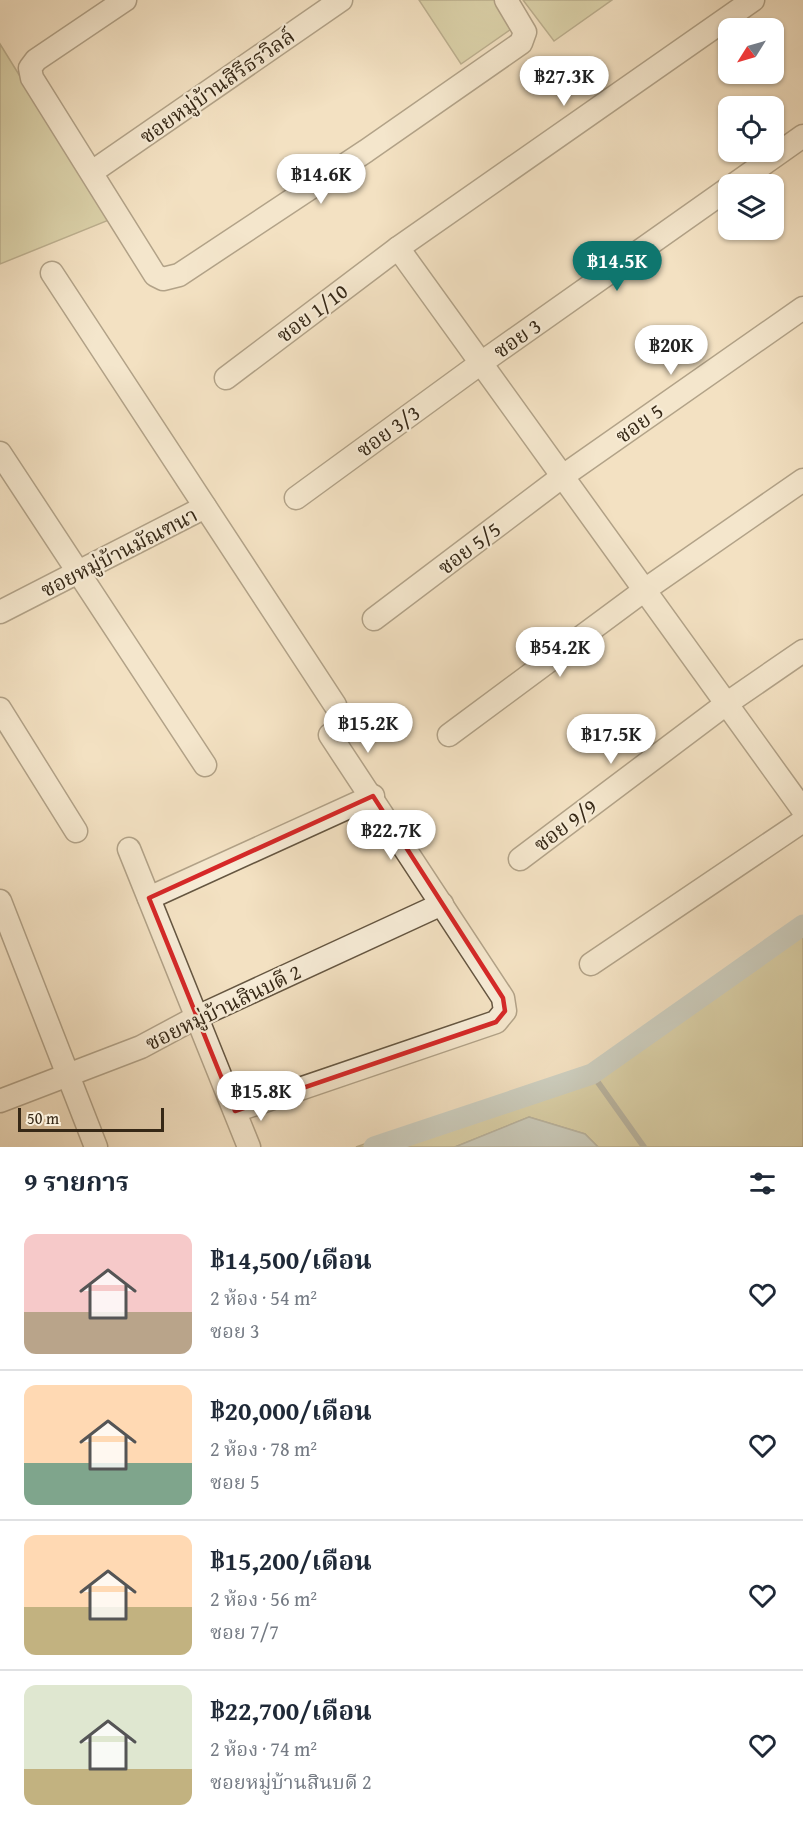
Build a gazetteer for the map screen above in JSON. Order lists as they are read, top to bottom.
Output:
{
  "streets": {
    "street": [
      "ซอยหมู่บ้านสิรีธรวิลล์",
      "ซอย 1/10",
      "ซอย 3",
      "ซอย 5",
      "ซอย 3/3",
      "ซอย 5/5",
      "ซอยหมู่บ้านมัณฑนา",
      "ซอย 9/9",
      "ซอยหมู่บ้านสินบดี 2"
    ]
  },
  "crossings": [
    ["ซอย 3", "ซอย 3/3"],
    ["ซอย 5", "ซอย 5/5"]
  ],
  "scale_bar": "50 m",
  "north": "bottom left",
  "page": {
    "price": [
      "฿27.3K",
      "฿14.6K",
      "฿14.5K",
      "฿20K",
      "฿54.2K",
      "฿15.2K",
      "฿17.5K",
      "฿22.7K",
      "฿15.8K"
    ],
    "scale": "50 m",
    "heading": "9 รายการ",
    "list": [
      {
        "name": "฿14,500/เดือน",
        "note": "2 ห้อง · 54 m² · ซอย 3"
      },
      {
        "name": "฿20,000/เดือน",
        "note": "2 ห้อง · 78 m² · ซอย 5"
      },
      {
        "name": "฿15,200/เดือน",
        "note": "2 ห้อง · 56 m² · ซอย 7/7"
      },
      {
        "name": "฿22,700/เดือน",
        "note": "2 ห้อง · 74 m² · ซอยหมู่บ้านสินบดี 2"
      }
    ]
  }
}
